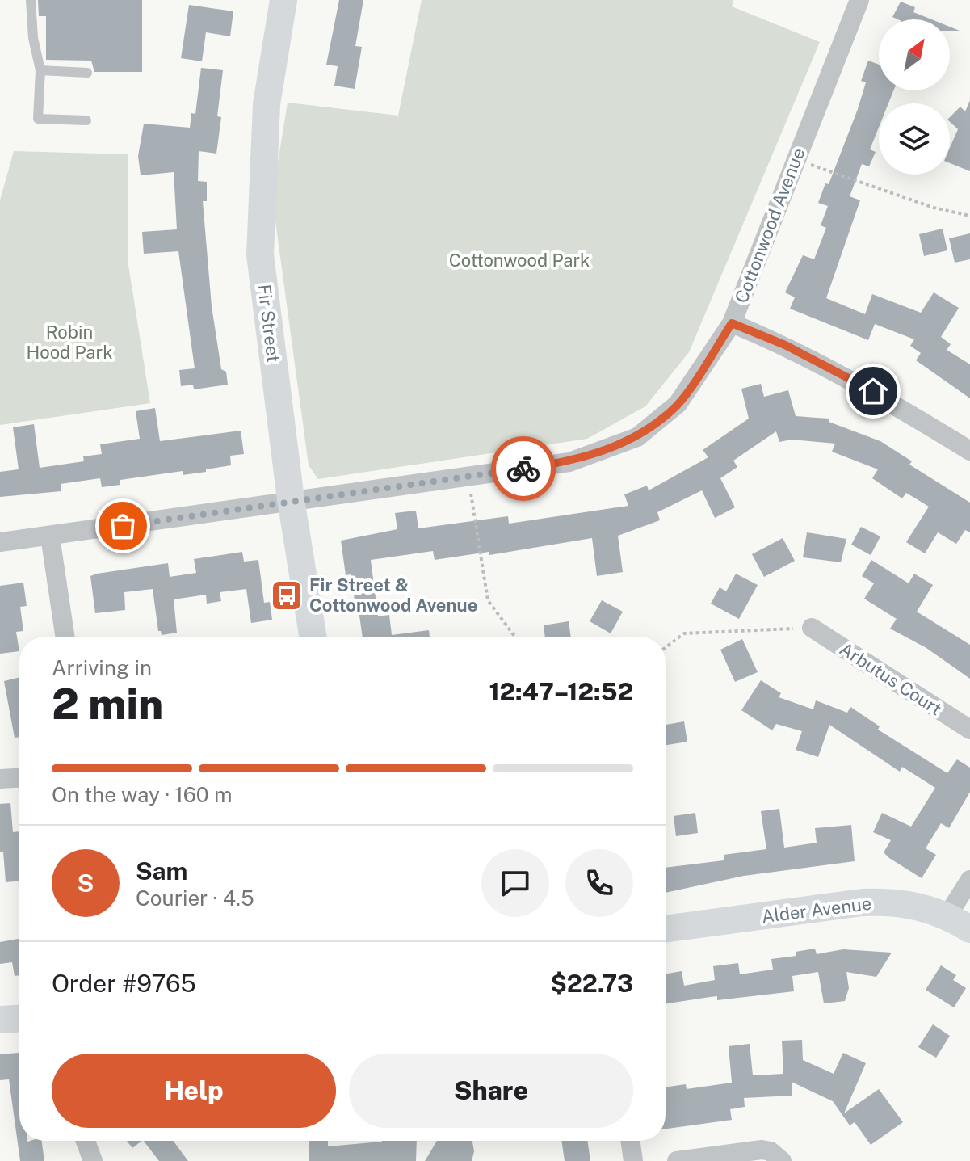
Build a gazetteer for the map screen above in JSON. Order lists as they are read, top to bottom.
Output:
{
  "streets": {
    "street": [
      "Cottonwood Avenue",
      "Fir Street",
      "Arbutus Court",
      "Alder Avenue"
    ]
  },
  "crossings": [
    ["Cottonwood Avenue", "Fir Street"]
  ],
  "parks": ["Cottonwood Park", "Robin Hood Park"],
  "places": {
    "bus stop": ["Fir Street & Cottonwood Avenue"]
  },
  "north": "top right",
  "page": {
    "heading": ["2 min", "Arriving in", "12:47–12:52"],
    "panel": [
      "Sam",
      "Courier · 4.5",
      "Order #9765",
      "$22.73"
    ],
    "bar": "On the way · 160 m",
    "round": "S",
    "buttons": ["Help", "Share"]
  }
}
